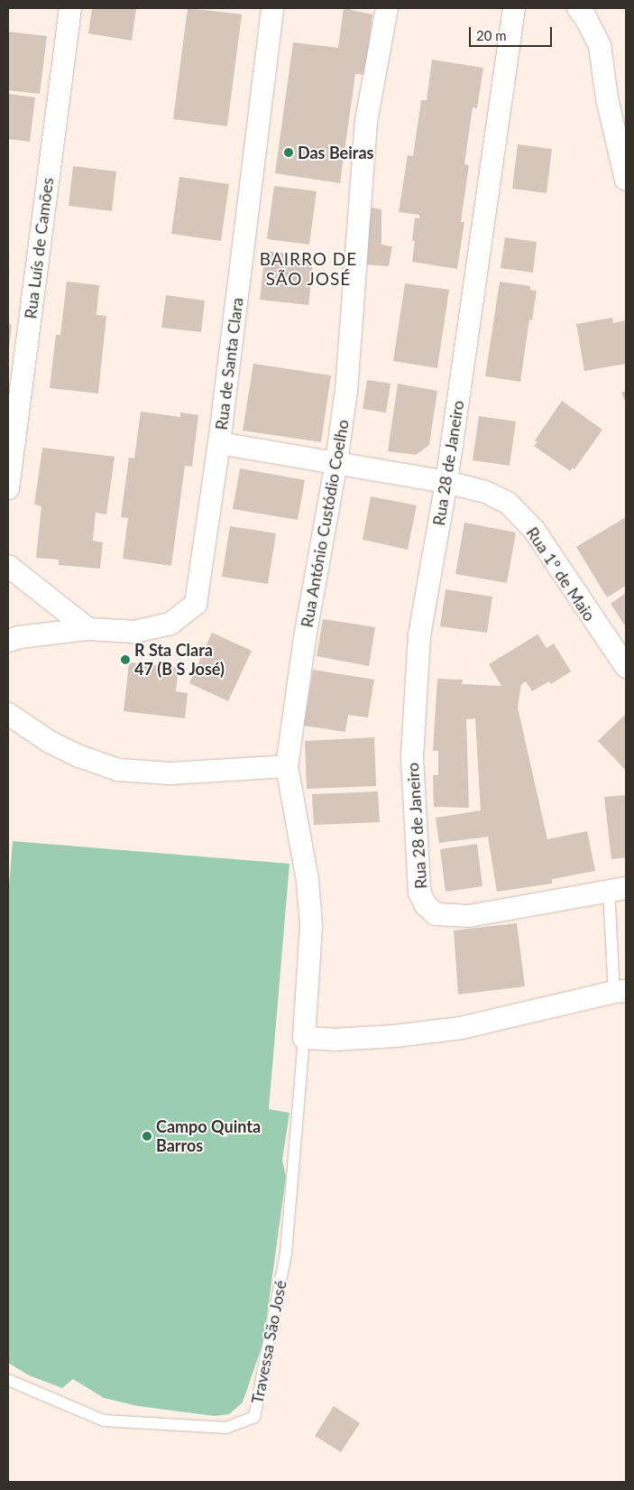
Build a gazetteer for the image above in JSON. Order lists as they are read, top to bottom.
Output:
{
  "streets": {
    "street": [
      "Rua Luís de Camões",
      "Rua de Santa Clara",
      "Rua 28 de Janeiro",
      "Rua António Custódio Coelho",
      "Rua 1º de Maio"
    ],
    "lane": ["Travessa São José"]
  },
  "crossings": [
    ["Rua de Santa Clara", "Rua 1º de Maio"],
    ["Rua 28 de Janeiro", "Rua 1º de Maio"],
    ["Rua António Custódio Coelho", "Rua 1º de Maio"],
    ["Rua António Custódio Coelho", "Travessa São José"]
  ],
  "districts": ["BAIRRO DE SÃO JOSÉ"],
  "places": ["Das Beiras", "R Sta Clara 47 (B S José)", "Campo Quinta Barros"],
  "scale_bar": "20 m"
}
